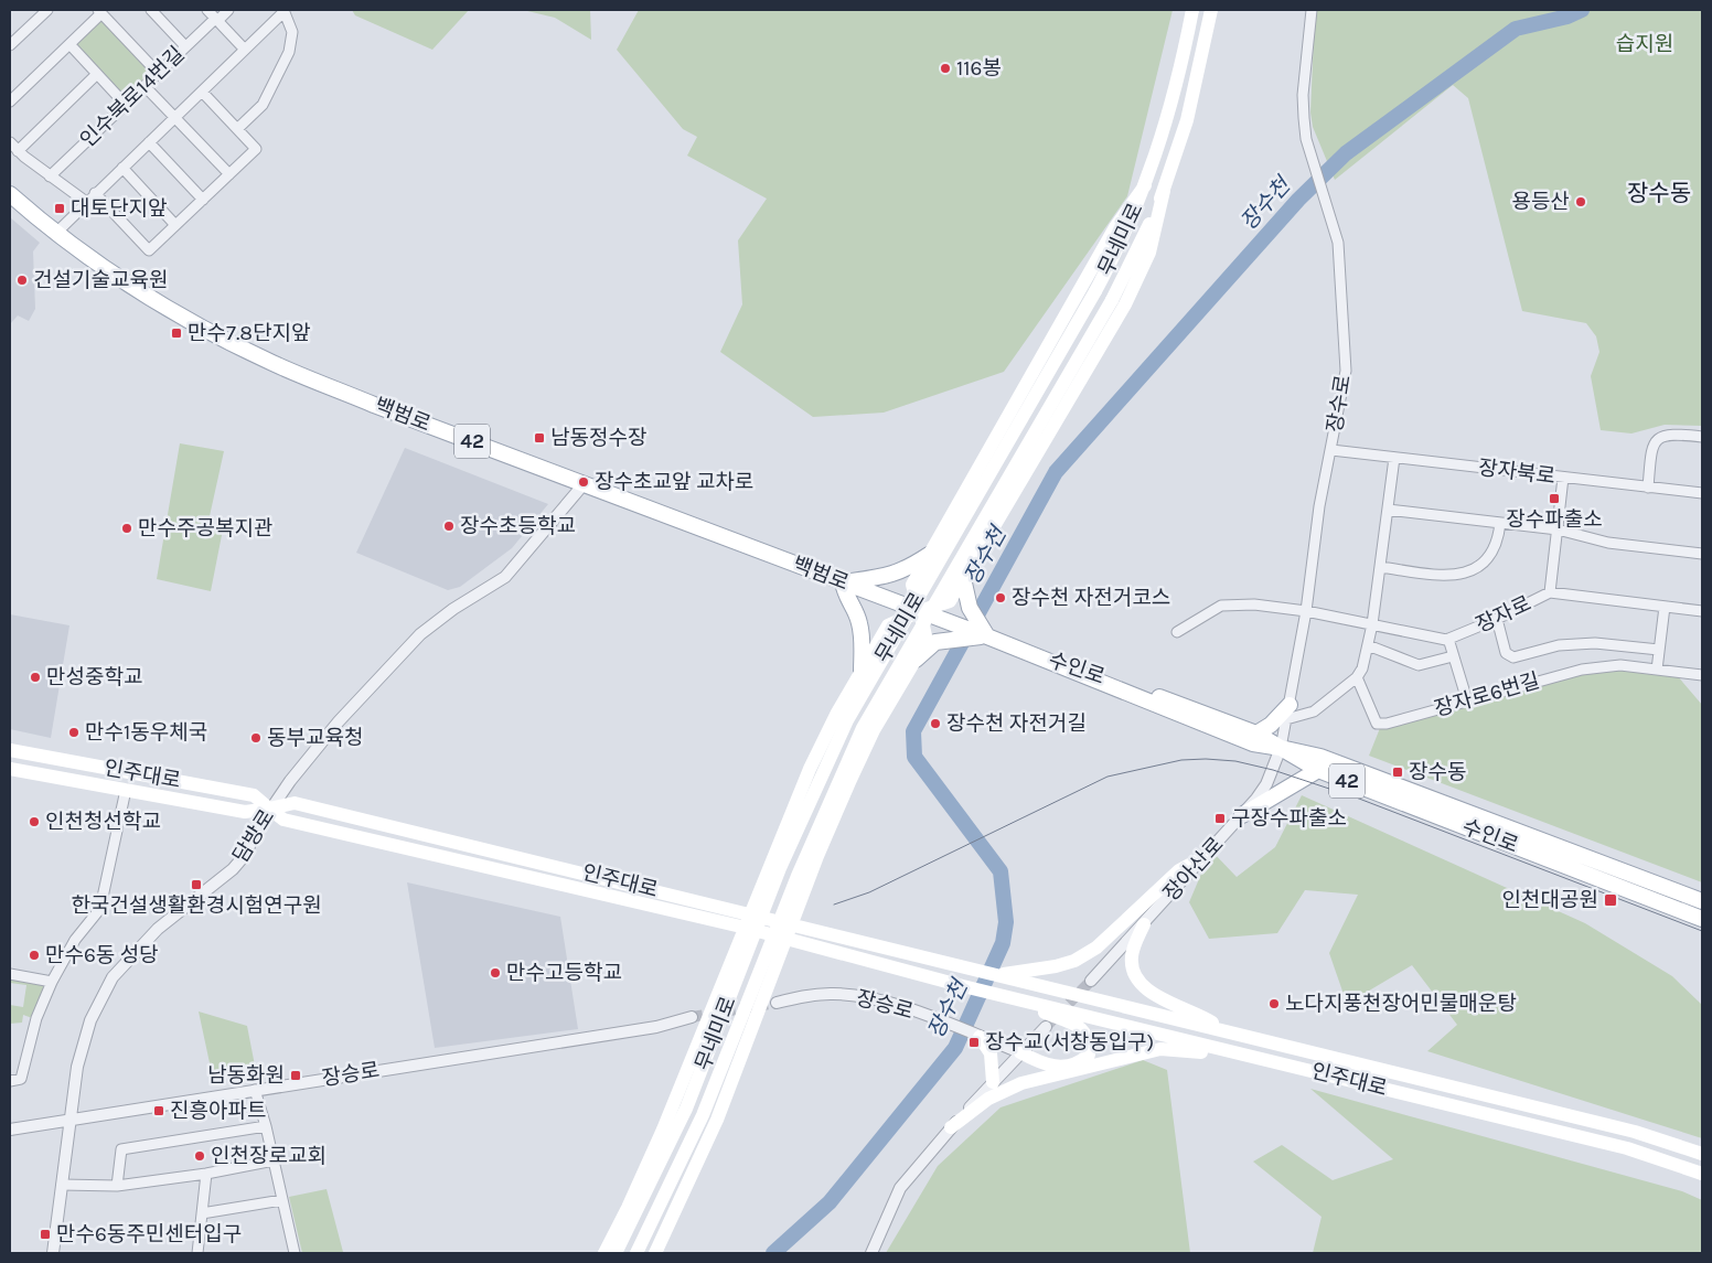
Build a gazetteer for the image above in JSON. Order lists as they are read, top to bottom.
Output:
{
  "streets": {
    "main road": [
      "무네미로",
      "백범로",
      "42",
      "수인로",
      "인주대로"
    ],
    "street": [
      "인수북로14번길",
      "장수로",
      "장자북로",
      "장자로",
      "장자로6번길",
      "담방로",
      "장아산로",
      "장승로"
    ]
  },
  "crossings": [
    ["장수로", "장자북로"],
    ["장수로", "수인로"],
    ["장수로", "장아산로"],
    ["백범로", "수인로"],
    ["백범로", "담방로"],
    ["수인로", "장아산로"],
    ["인주대로", "담방로"],
    ["담방로", "장승로"]
  ],
  "districts": ["장수동"],
  "water": ["장수천"],
  "parks": ["습지원"],
  "places": {
    "other": [
      "116봉",
      "용등산",
      "건설기술교육원",
      "장수초교앞 교차로",
      "장수초등학교",
      "만수주공복지관",
      "장수천 자전거코스",
      "만성중학교",
      "장수천 자전거길",
      "만수1동우체국",
      "동부교육청",
      "인천청선학교",
      "만수6동 성당",
      "만수고등학교",
      "노다지풍천장어민물매운탕",
      "인천장로교회"
    ],
    "transit": [
      "대토단지앞",
      "만수7.8단지앞",
      "남동정수장",
      "장수파출소",
      "장수동",
      "구장수파출소",
      "한국건설생활환경시험연구원",
      "인천대공원",
      "장수교(서창동입구)",
      "남동화원",
      "진흥아파트",
      "만수6동주민센터입구"
    ]
  }
}
